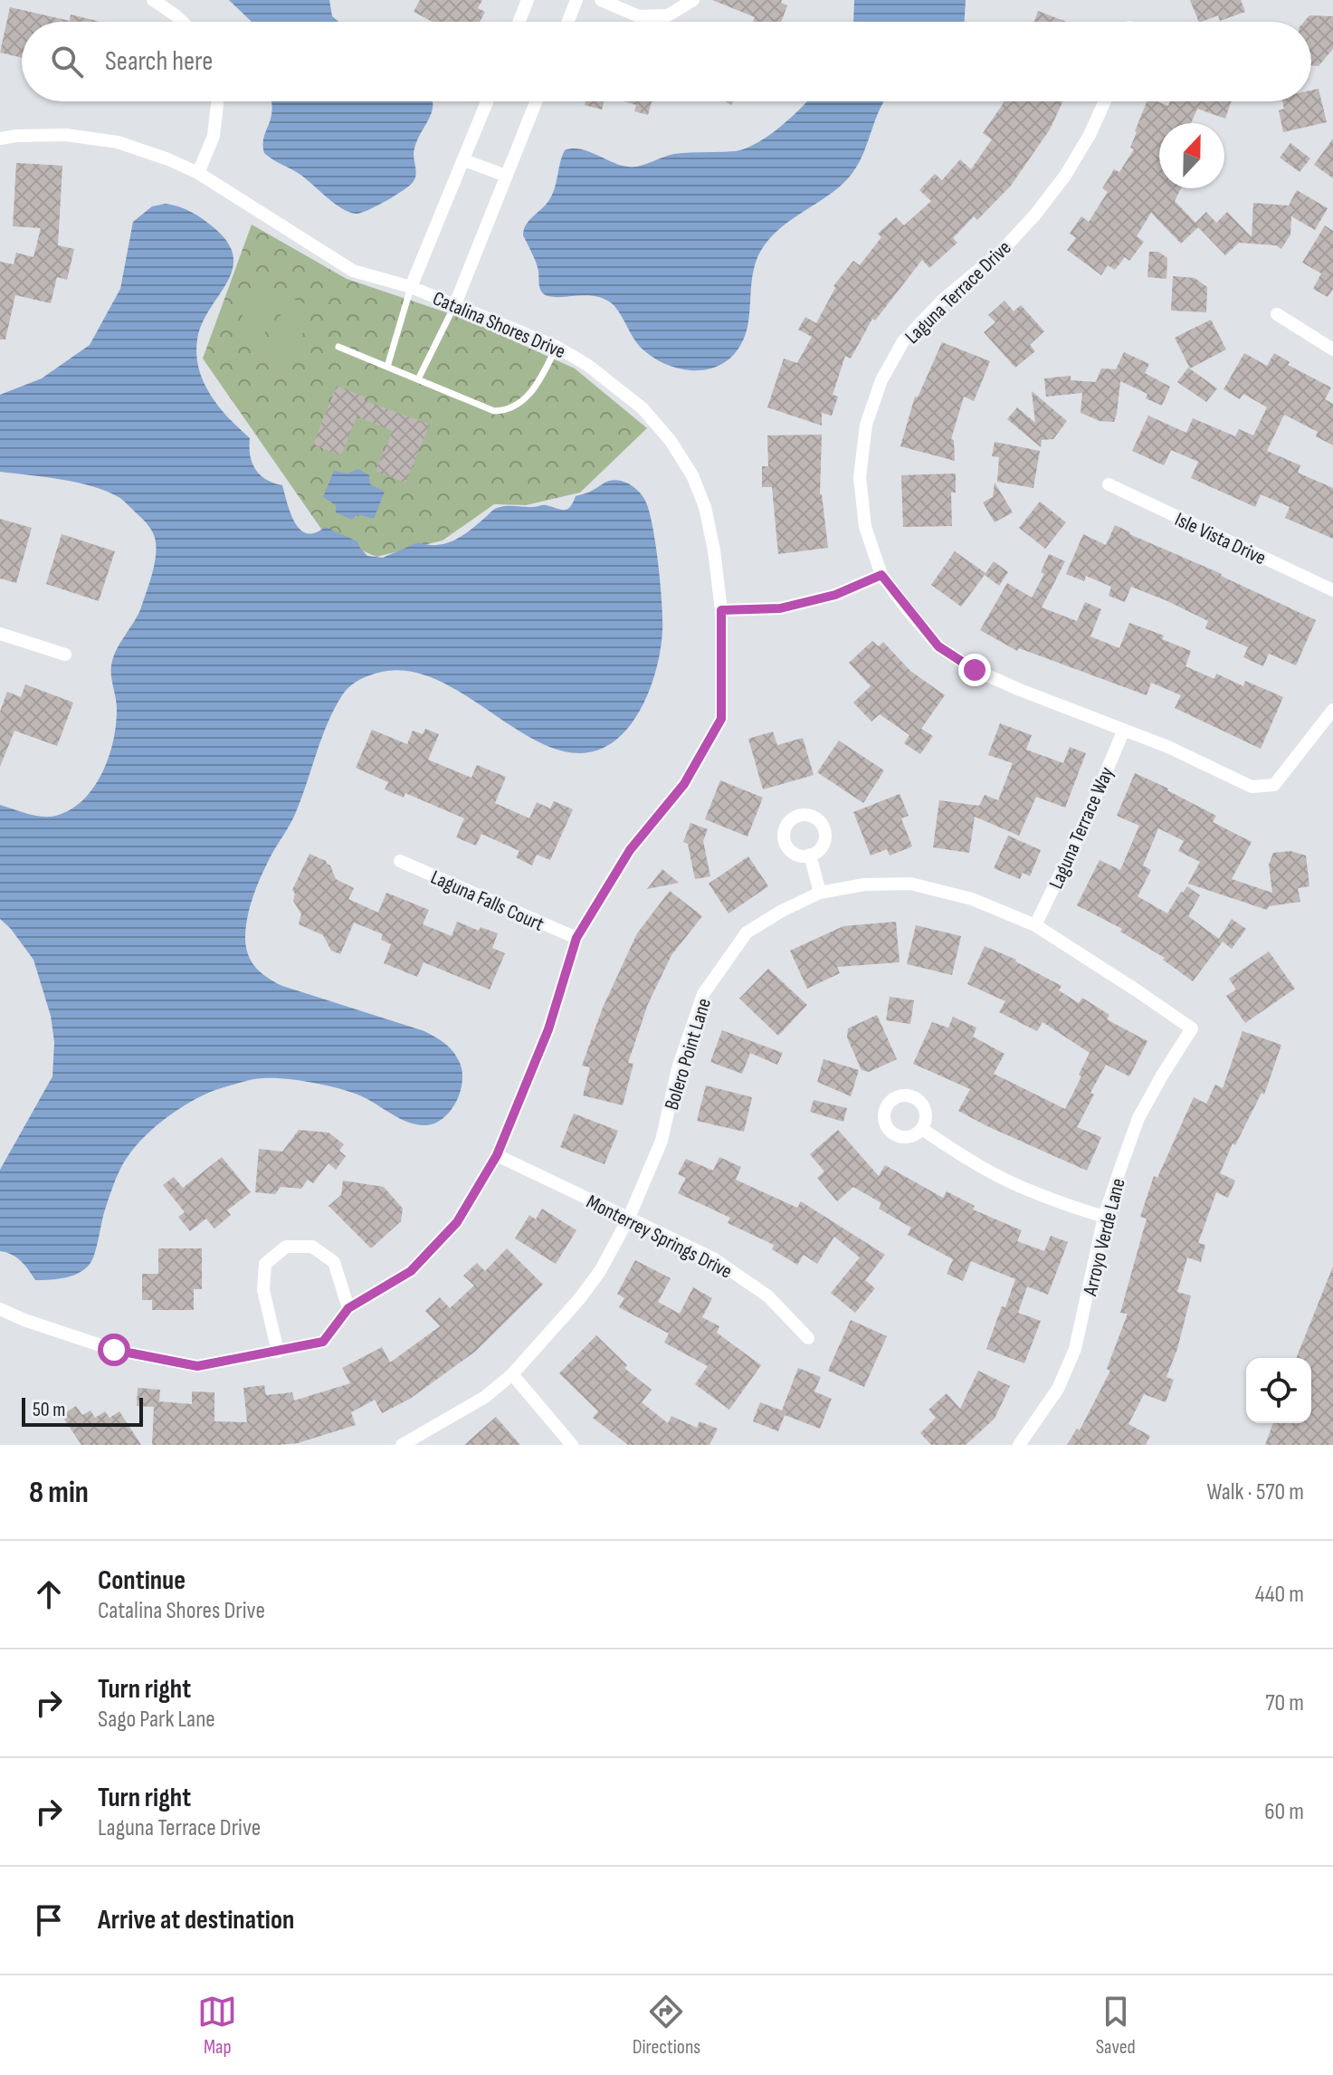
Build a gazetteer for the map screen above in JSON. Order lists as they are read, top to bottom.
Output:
{
  "streets": {
    "street": [
      "Laguna Terrace Drive",
      "Catalina Shores Drive",
      "Isle Vista Drive",
      "Laguna Terrace Way",
      "Laguna Falls Court",
      "Bolero Point Lane",
      "Monterrey Springs Drive",
      "Arroyo Verde Lane"
    ]
  },
  "crossings": [
    ["Laguna Terrace Drive", "Laguna Terrace Way"],
    ["Catalina Shores Drive", "Laguna Falls Court"],
    ["Catalina Shores Drive", "Monterrey Springs Drive"],
    ["Laguna Terrace Way", "Bolero Point Lane"],
    ["Bolero Point Lane", "Monterrey Springs Drive"],
    ["Bolero Point Lane", "Arroyo Verde Lane"]
  ],
  "scale_bar": "50 m",
  "north": "top",
  "page": {
    "search": "Search here",
    "scale": "50 m",
    "heading": ["8 min", "Walk · 570 m"],
    "list": [
      ["Continue", "Catalina Shores Drive", "440 m"],
      ["Turn right", "Sago Park Lane", "70 m"],
      ["Turn right", "Laguna Terrace Drive", "60 m"],
      "Arrive at destination"
    ],
    "nav": ["Map", "Directions", "Saved"]
  }
}
